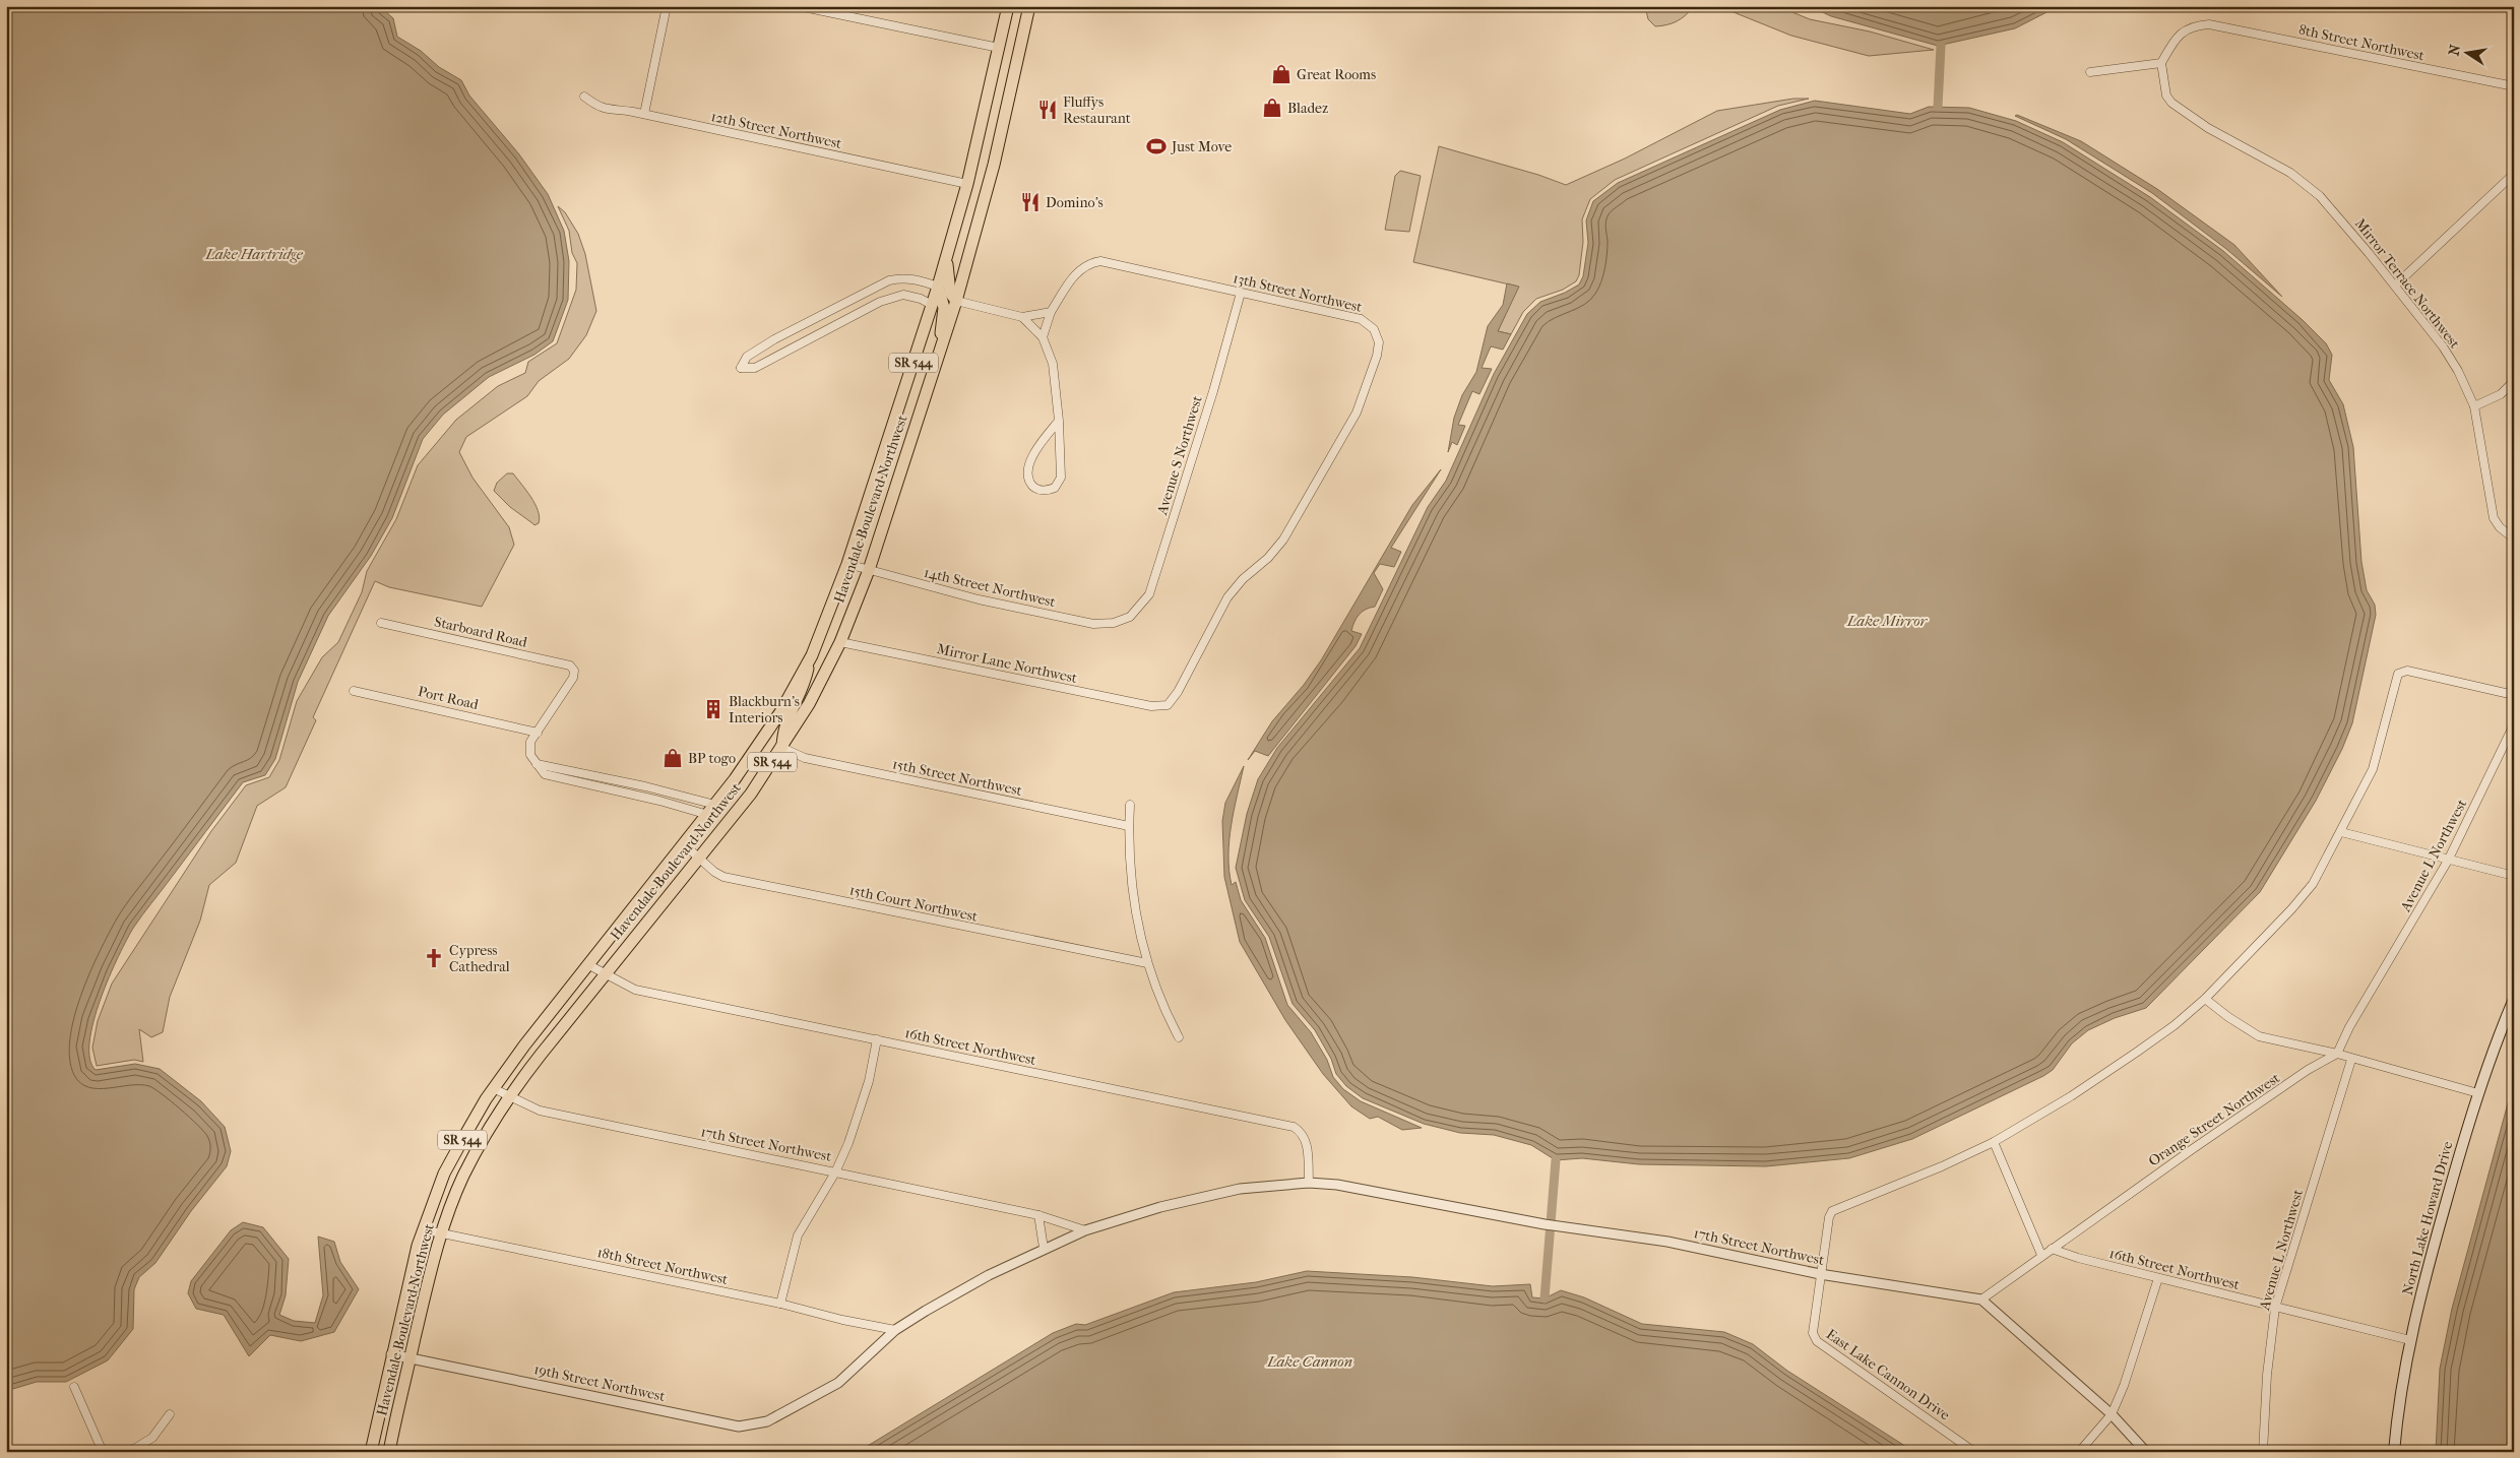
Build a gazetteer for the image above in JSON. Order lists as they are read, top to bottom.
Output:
{
  "streets": {
    "main road": ["SR 544", "Havendale Boulevard Northwest", "North Lake Howard Drive"],
    "street": [
      "8th Street Northwest",
      "12th Street Northwest",
      "Mirror Terrace Northwest",
      "13th Street Northwest",
      "Avenue S Northwest",
      "14th Street Northwest",
      "Starboard Road",
      "Mirror Lane Northwest",
      "Port Road",
      "15th Street Northwest",
      "Avenue L Northwest",
      "15th Court Northwest",
      "16th Street Northwest",
      "Orange Street Northwest",
      "17th Street Northwest",
      "18th Street Northwest",
      "East Lake Cannon Drive",
      "19th Street Northwest"
    ]
  },
  "crossings": [
    ["8th Street Northwest", "Mirror Terrace Northwest"],
    ["12th Street Northwest", "Havendale Boulevard Northwest"],
    ["13th Street Northwest", "Avenue S Northwest"],
    ["13th Street Northwest", "Mirror Lane Northwest"],
    ["Avenue S Northwest", "14th Street Northwest"],
    ["Havendale Boulevard Northwest", "14th Street Northwest"],
    ["Havendale Boulevard Northwest", "Mirror Lane Northwest"],
    ["Havendale Boulevard Northwest", "15th Street Northwest"],
    ["Havendale Boulevard Northwest", "15th Court Northwest"],
    ["Havendale Boulevard Northwest", "16th Street Northwest"],
    ["Havendale Boulevard Northwest", "17th Street Northwest"],
    ["Havendale Boulevard Northwest", "18th Street Northwest"],
    ["Havendale Boulevard Northwest", "19th Street Northwest"],
    ["Starboard Road", "Port Road"],
    ["Avenue L Northwest", "16th Street Northwest"],
    ["Avenue L Northwest", "Orange Street Northwest"],
    ["16th Street Northwest", "Orange Street Northwest"],
    ["16th Street Northwest", "17th Street Northwest"],
    ["16th Street Northwest", "North Lake Howard Drive"],
    ["17th Street Northwest", "East Lake Cannon Drive"],
    ["17th Street Northwest", "19th Street Northwest"],
    ["18th Street Northwest", "19th Street Northwest"]
  ],
  "water": ["Lake Hartridge", "Lake Mirror", "Lake Cannon"],
  "places": {
    "shop": ["Great Rooms", "Bladez", "BP togo"],
    "restaurant": ["Fluffys Restaurant", "Domino's"],
    "sports": ["Just Move"],
    "building": ["Blackburn's Interiors"],
    "church": ["Cypress Cathedral"]
  },
  "north": "left"
}
